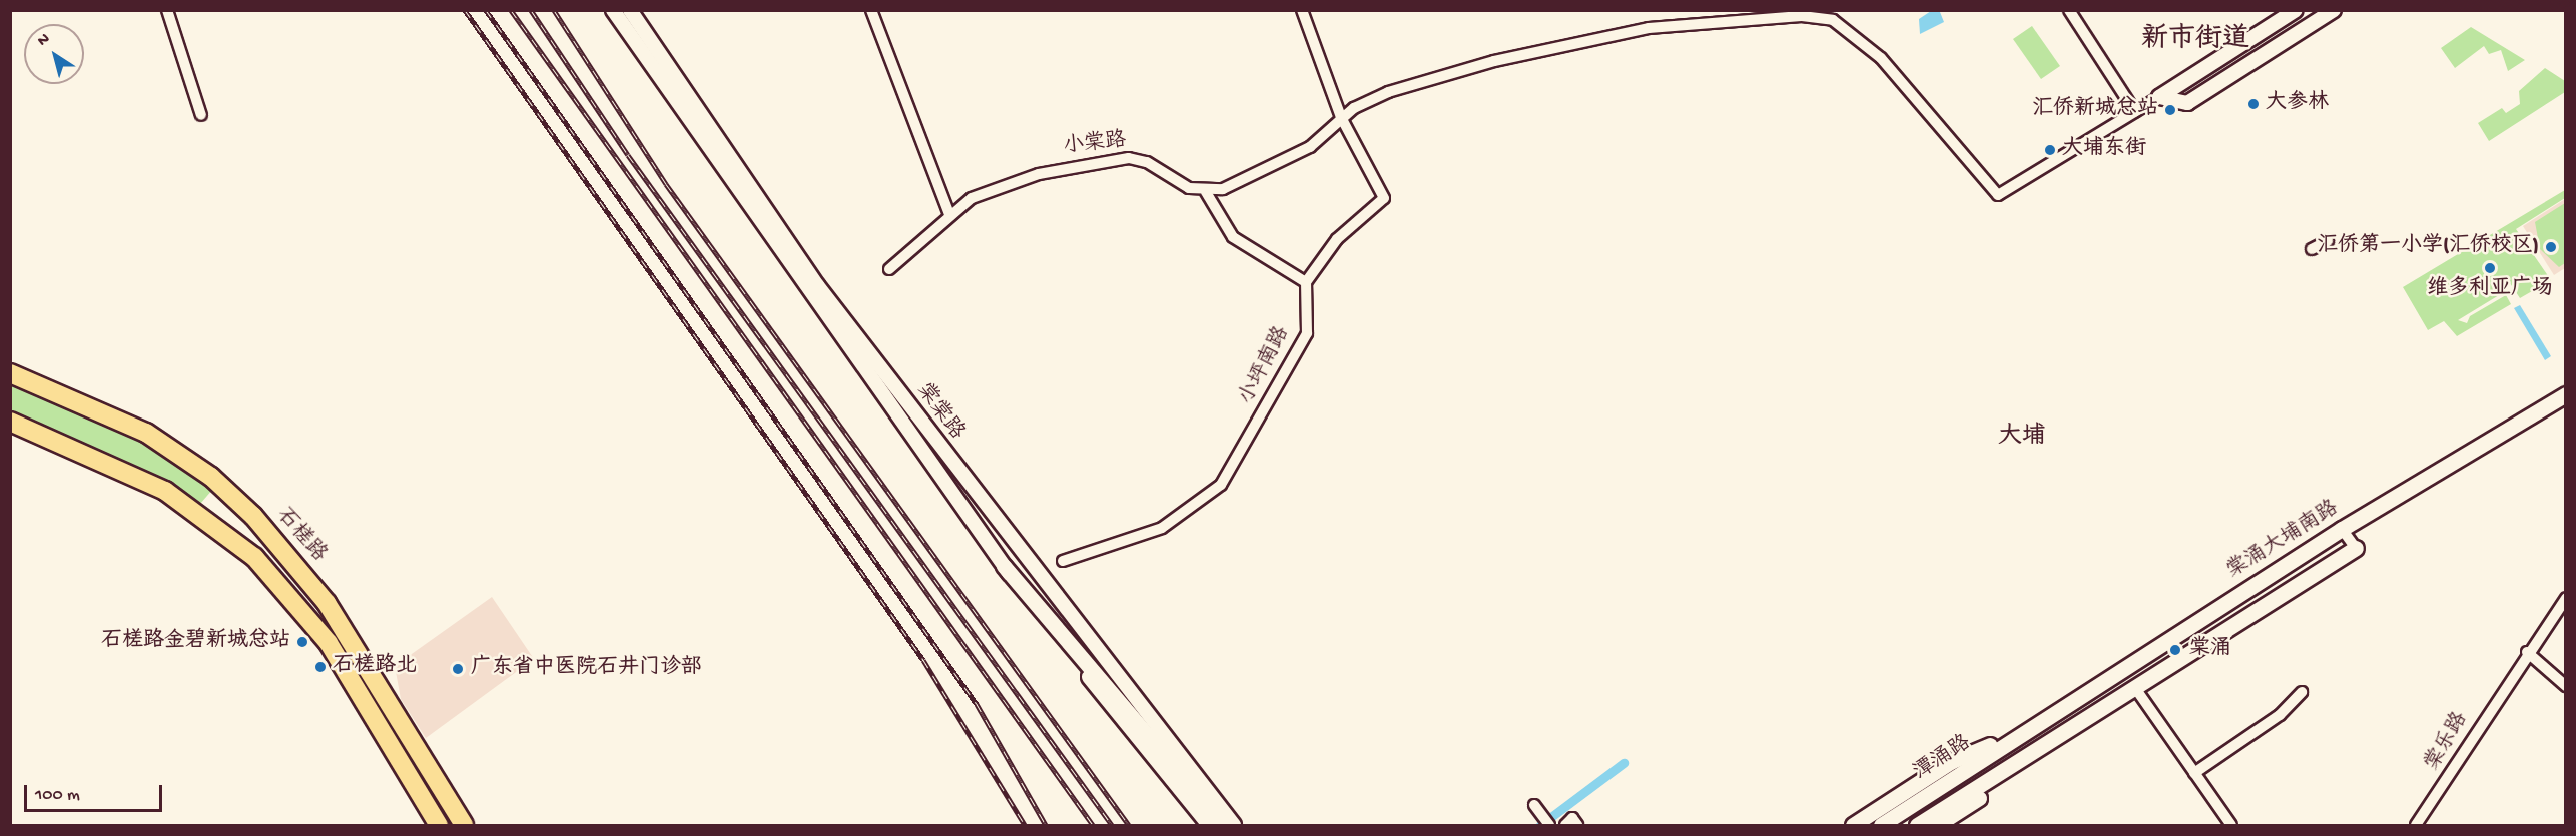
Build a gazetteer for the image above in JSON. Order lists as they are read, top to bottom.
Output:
{
  "streets": {
    "main road": ["石槎路", "棠涌大埔南路", "潭涌路"],
    "street": [
      "小棠路",
      "小坪南路",
      "棠棠路",
      "棠乐路"
    ]
  },
  "crossings": [
    ["棠涌大埔南路", "潭涌路"]
  ],
  "districts": ["新市街道", "大埔"],
  "places": [
    "大参林",
    "汇侨新城总站",
    "大埔东街",
    "汇侨第一小学(汇侨校区)",
    "维多利亚广场",
    "石槎路金碧新城总站",
    "棠涌",
    "石槎路北",
    "广东省中医院石井门诊部"
  ],
  "scale_bar": "100 m",
  "north": "top left"
}
